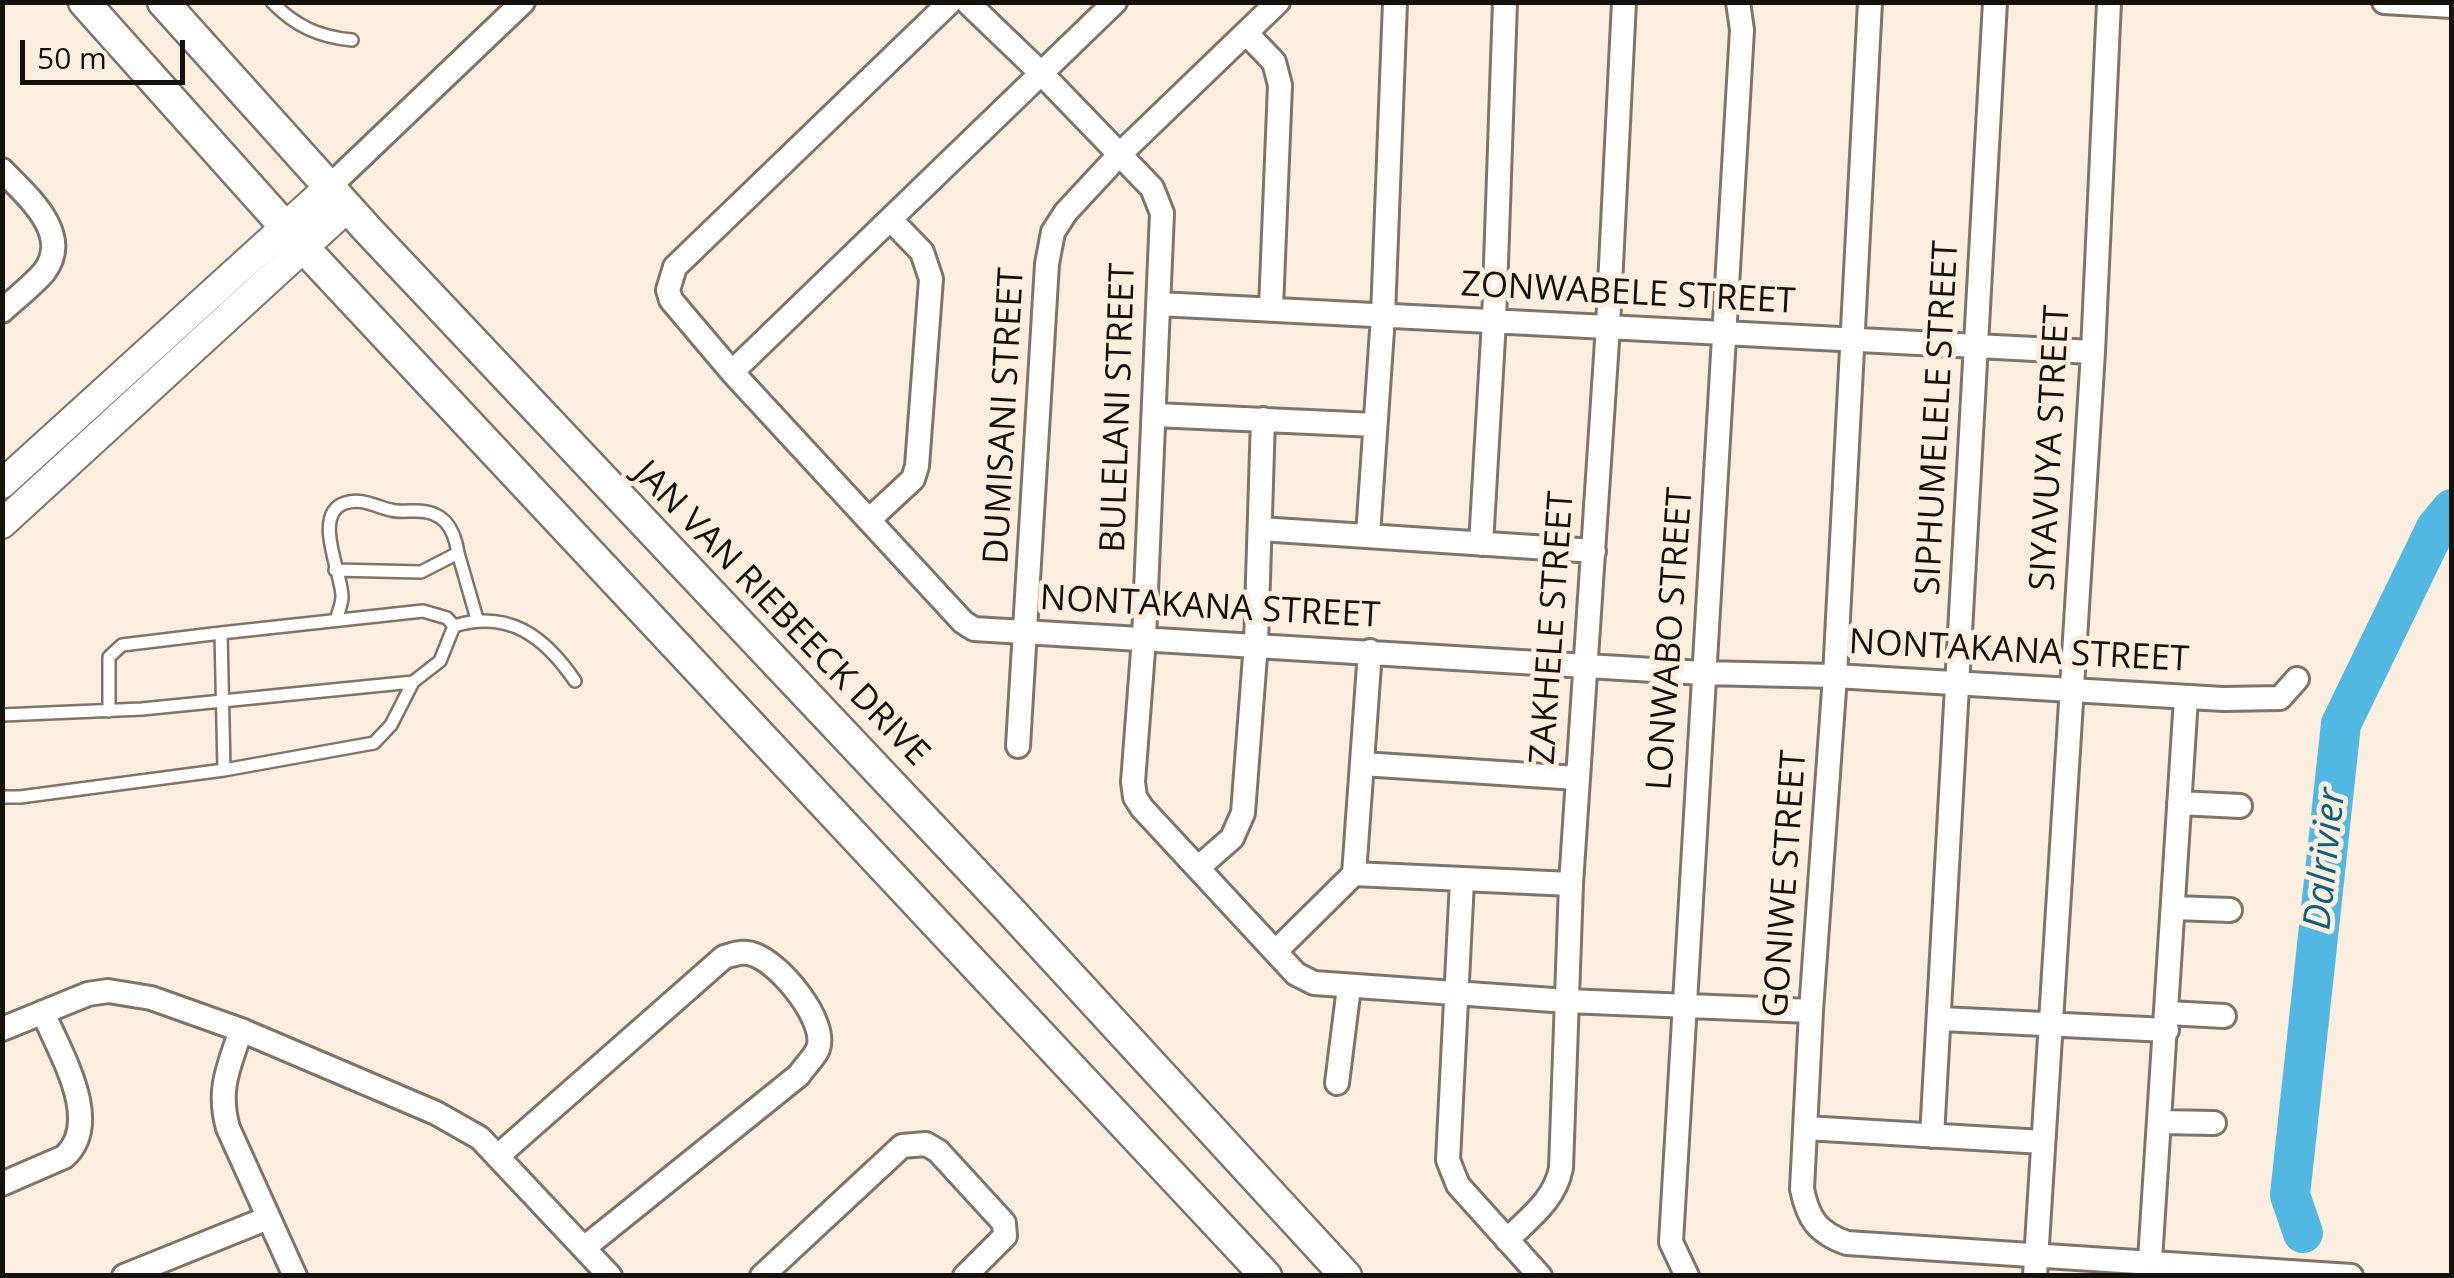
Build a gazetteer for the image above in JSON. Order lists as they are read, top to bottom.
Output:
{
  "streets": {
    "main road": ["JAN VAN RIEBEECK DRIVE"],
    "street": [
      "ZONWABELE STREET",
      "BULELANI STREET",
      "DUMISANI STREET",
      "SIPHUMELELE STREET",
      "SIYAVUYA STREET",
      "NONTAKANA STREET",
      "ZAKHELE STREET",
      "LONWABO STREET",
      "GONIWE STREET"
    ]
  },
  "crossings": [
    ["ZONWABELE STREET", "BULELANI STREET"],
    ["ZONWABELE STREET", "SIPHUMELELE STREET"],
    ["ZONWABELE STREET", "SIYAVUYA STREET"],
    ["ZONWABELE STREET", "ZAKHELE STREET"],
    ["ZONWABELE STREET", "LONWABO STREET"],
    ["ZONWABELE STREET", "GONIWE STREET"],
    ["BULELANI STREET", "DUMISANI STREET"],
    ["BULELANI STREET", "NONTAKANA STREET"],
    ["BULELANI STREET", "ZAKHELE STREET"],
    ["BULELANI STREET", "LONWABO STREET"],
    ["BULELANI STREET", "GONIWE STREET"],
    ["DUMISANI STREET", "NONTAKANA STREET"],
    ["SIPHUMELELE STREET", "NONTAKANA STREET"],
    ["SIYAVUYA STREET", "NONTAKANA STREET"],
    ["SIYAVUYA STREET", "GONIWE STREET"],
    ["NONTAKANA STREET", "ZAKHELE STREET"],
    ["NONTAKANA STREET", "LONWABO STREET"],
    ["NONTAKANA STREET", "GONIWE STREET"]
  ],
  "water": ["Dalrivier"],
  "scale_bar": "50 m"
}
